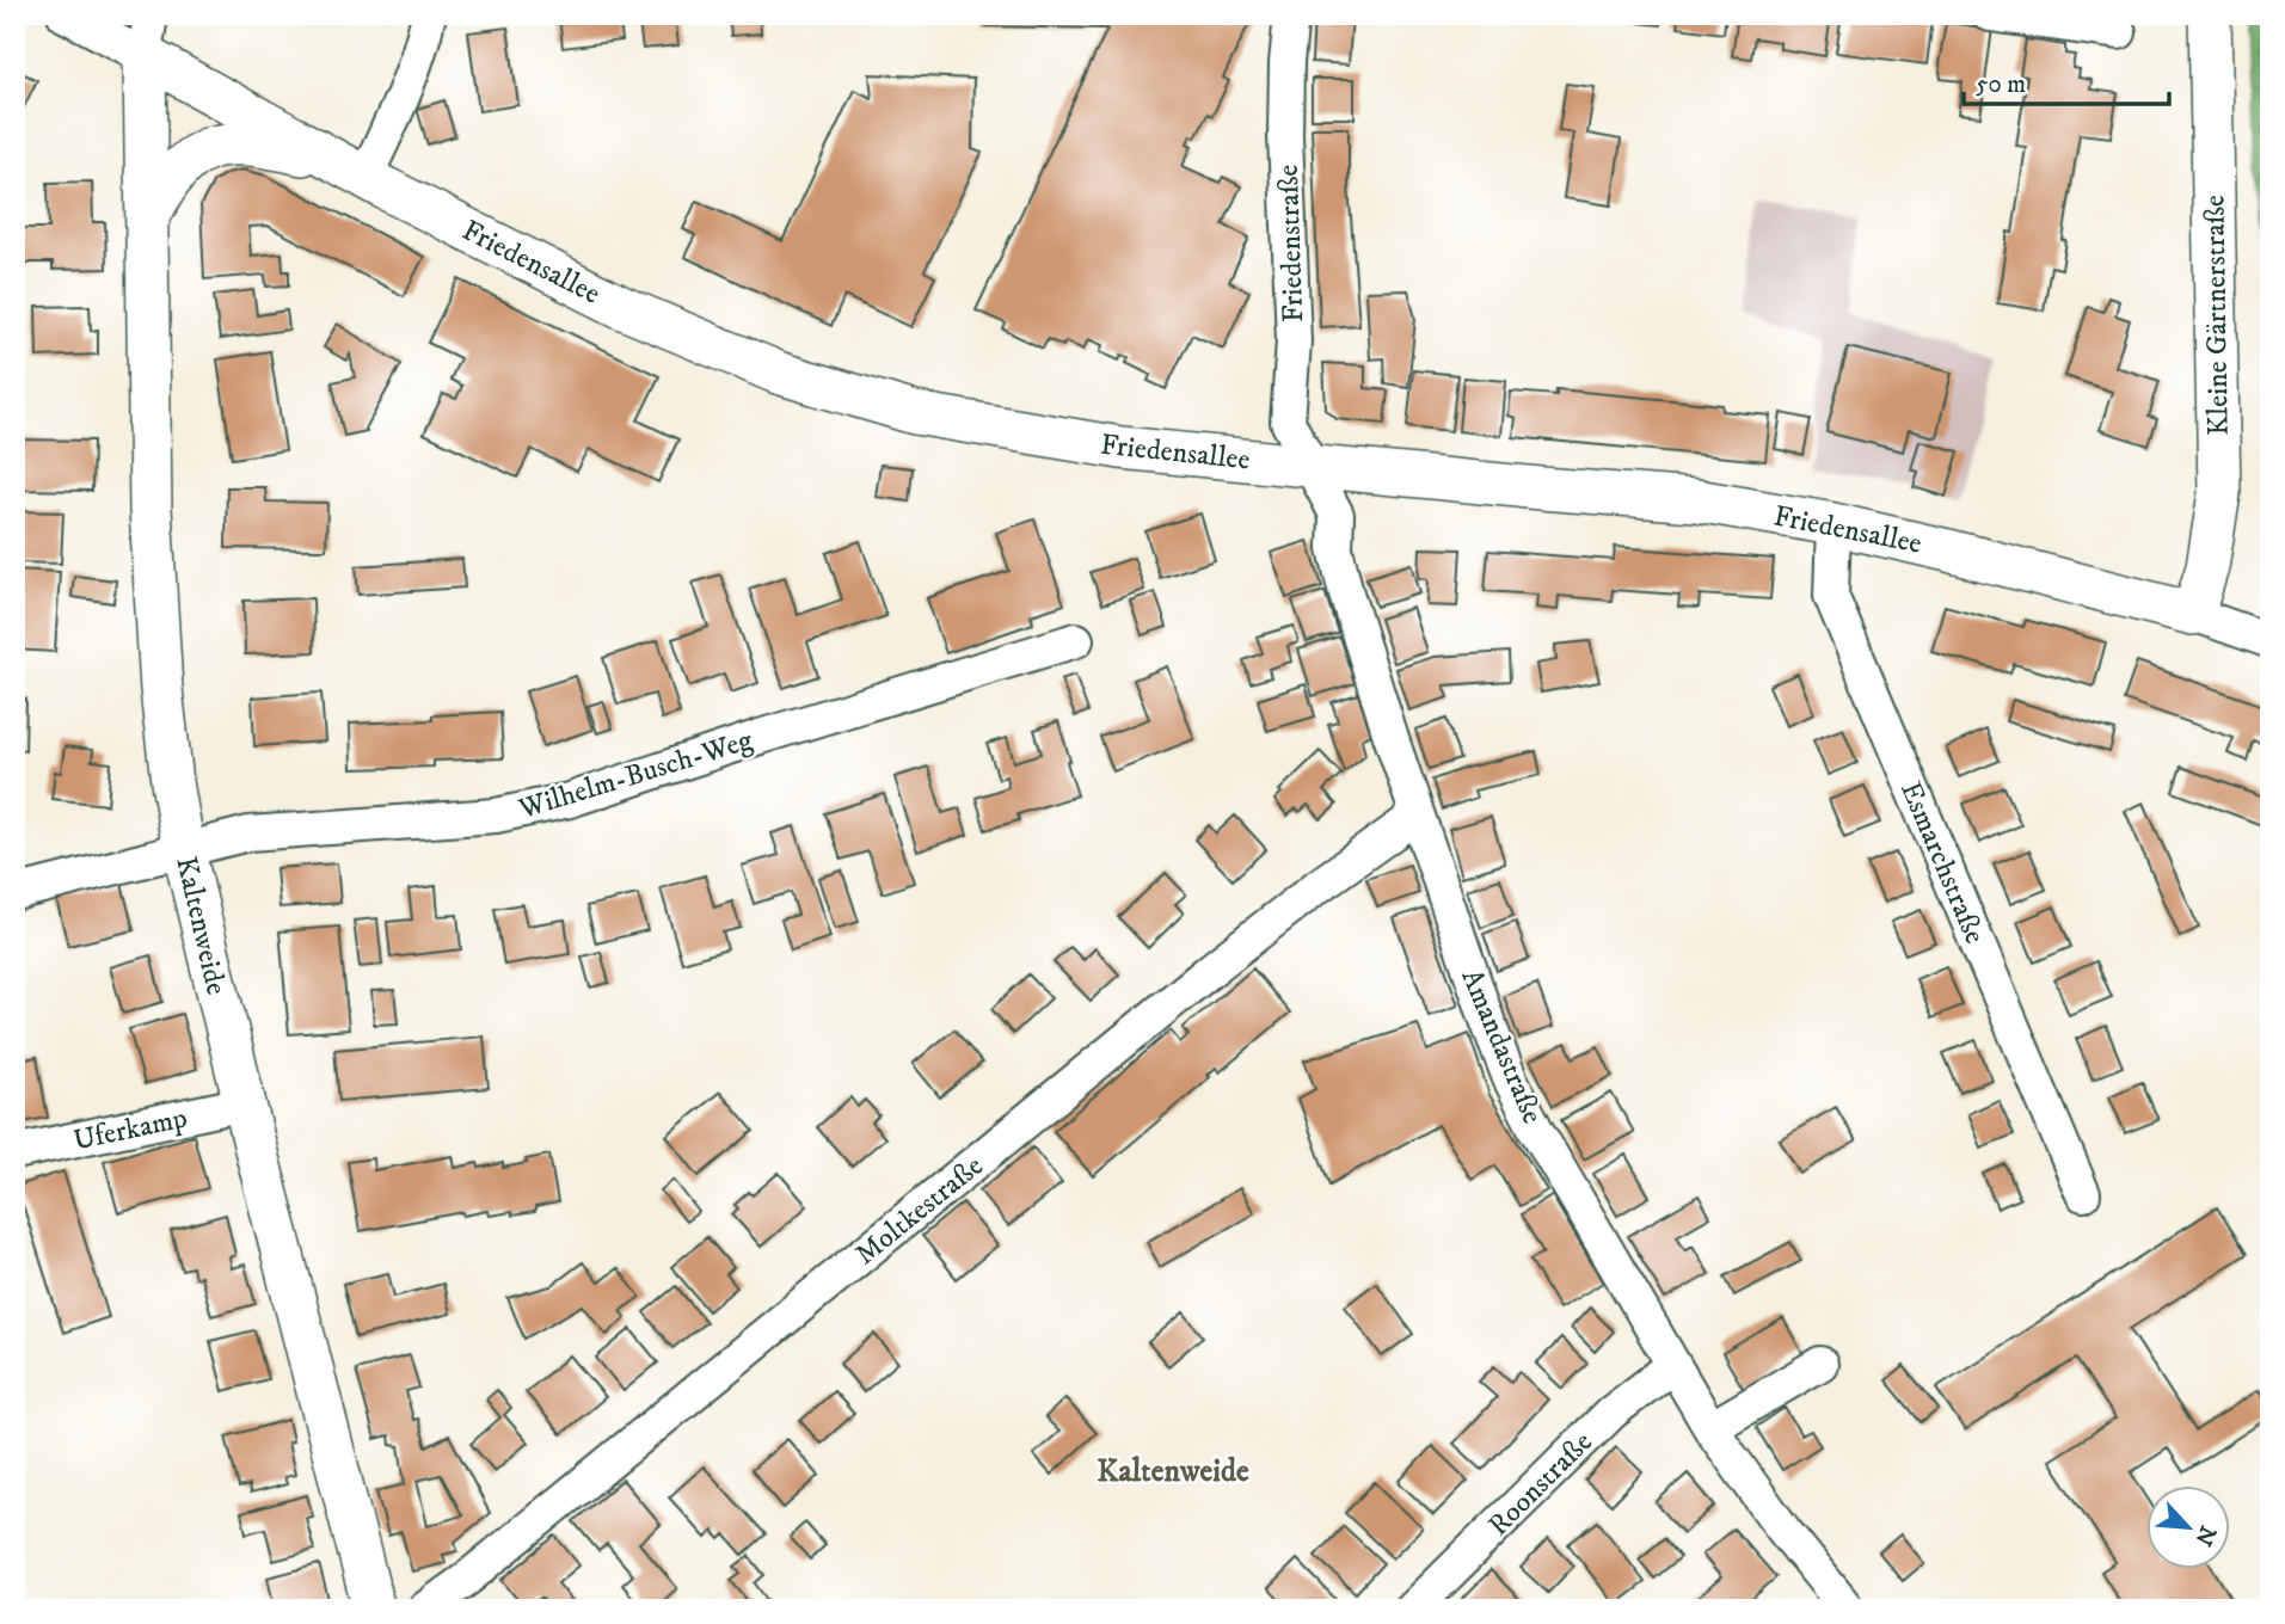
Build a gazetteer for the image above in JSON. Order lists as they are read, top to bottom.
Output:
{
  "streets": {
    "main road": ["Friedensallee", "Kleine Gärtnerstraße", "Kaltenweide"],
    "street": [
      "Friedenstraße",
      "Wilhelm-Busch-Weg",
      "Esmarchstraße",
      "Amandastraße",
      "Uferkamp",
      "Moltkestraße",
      "Roonstraße"
    ]
  },
  "crossings": [
    ["Friedenstraße", "Friedensallee"],
    ["Friedenstraße", "Amandastraße"],
    ["Friedensallee", "Kleine Gärtnerstraße"],
    ["Friedensallee", "Esmarchstraße"],
    ["Friedensallee", "Kaltenweide"],
    ["Friedensallee", "Amandastraße"],
    ["Wilhelm-Busch-Weg", "Kaltenweide"],
    ["Kaltenweide", "Uferkamp"],
    ["Amandastraße", "Moltkestraße"],
    ["Amandastraße", "Roonstraße"]
  ],
  "districts": ["Kaltenweide"],
  "scale_bar": "50 m",
  "north": "bottom right"
}
